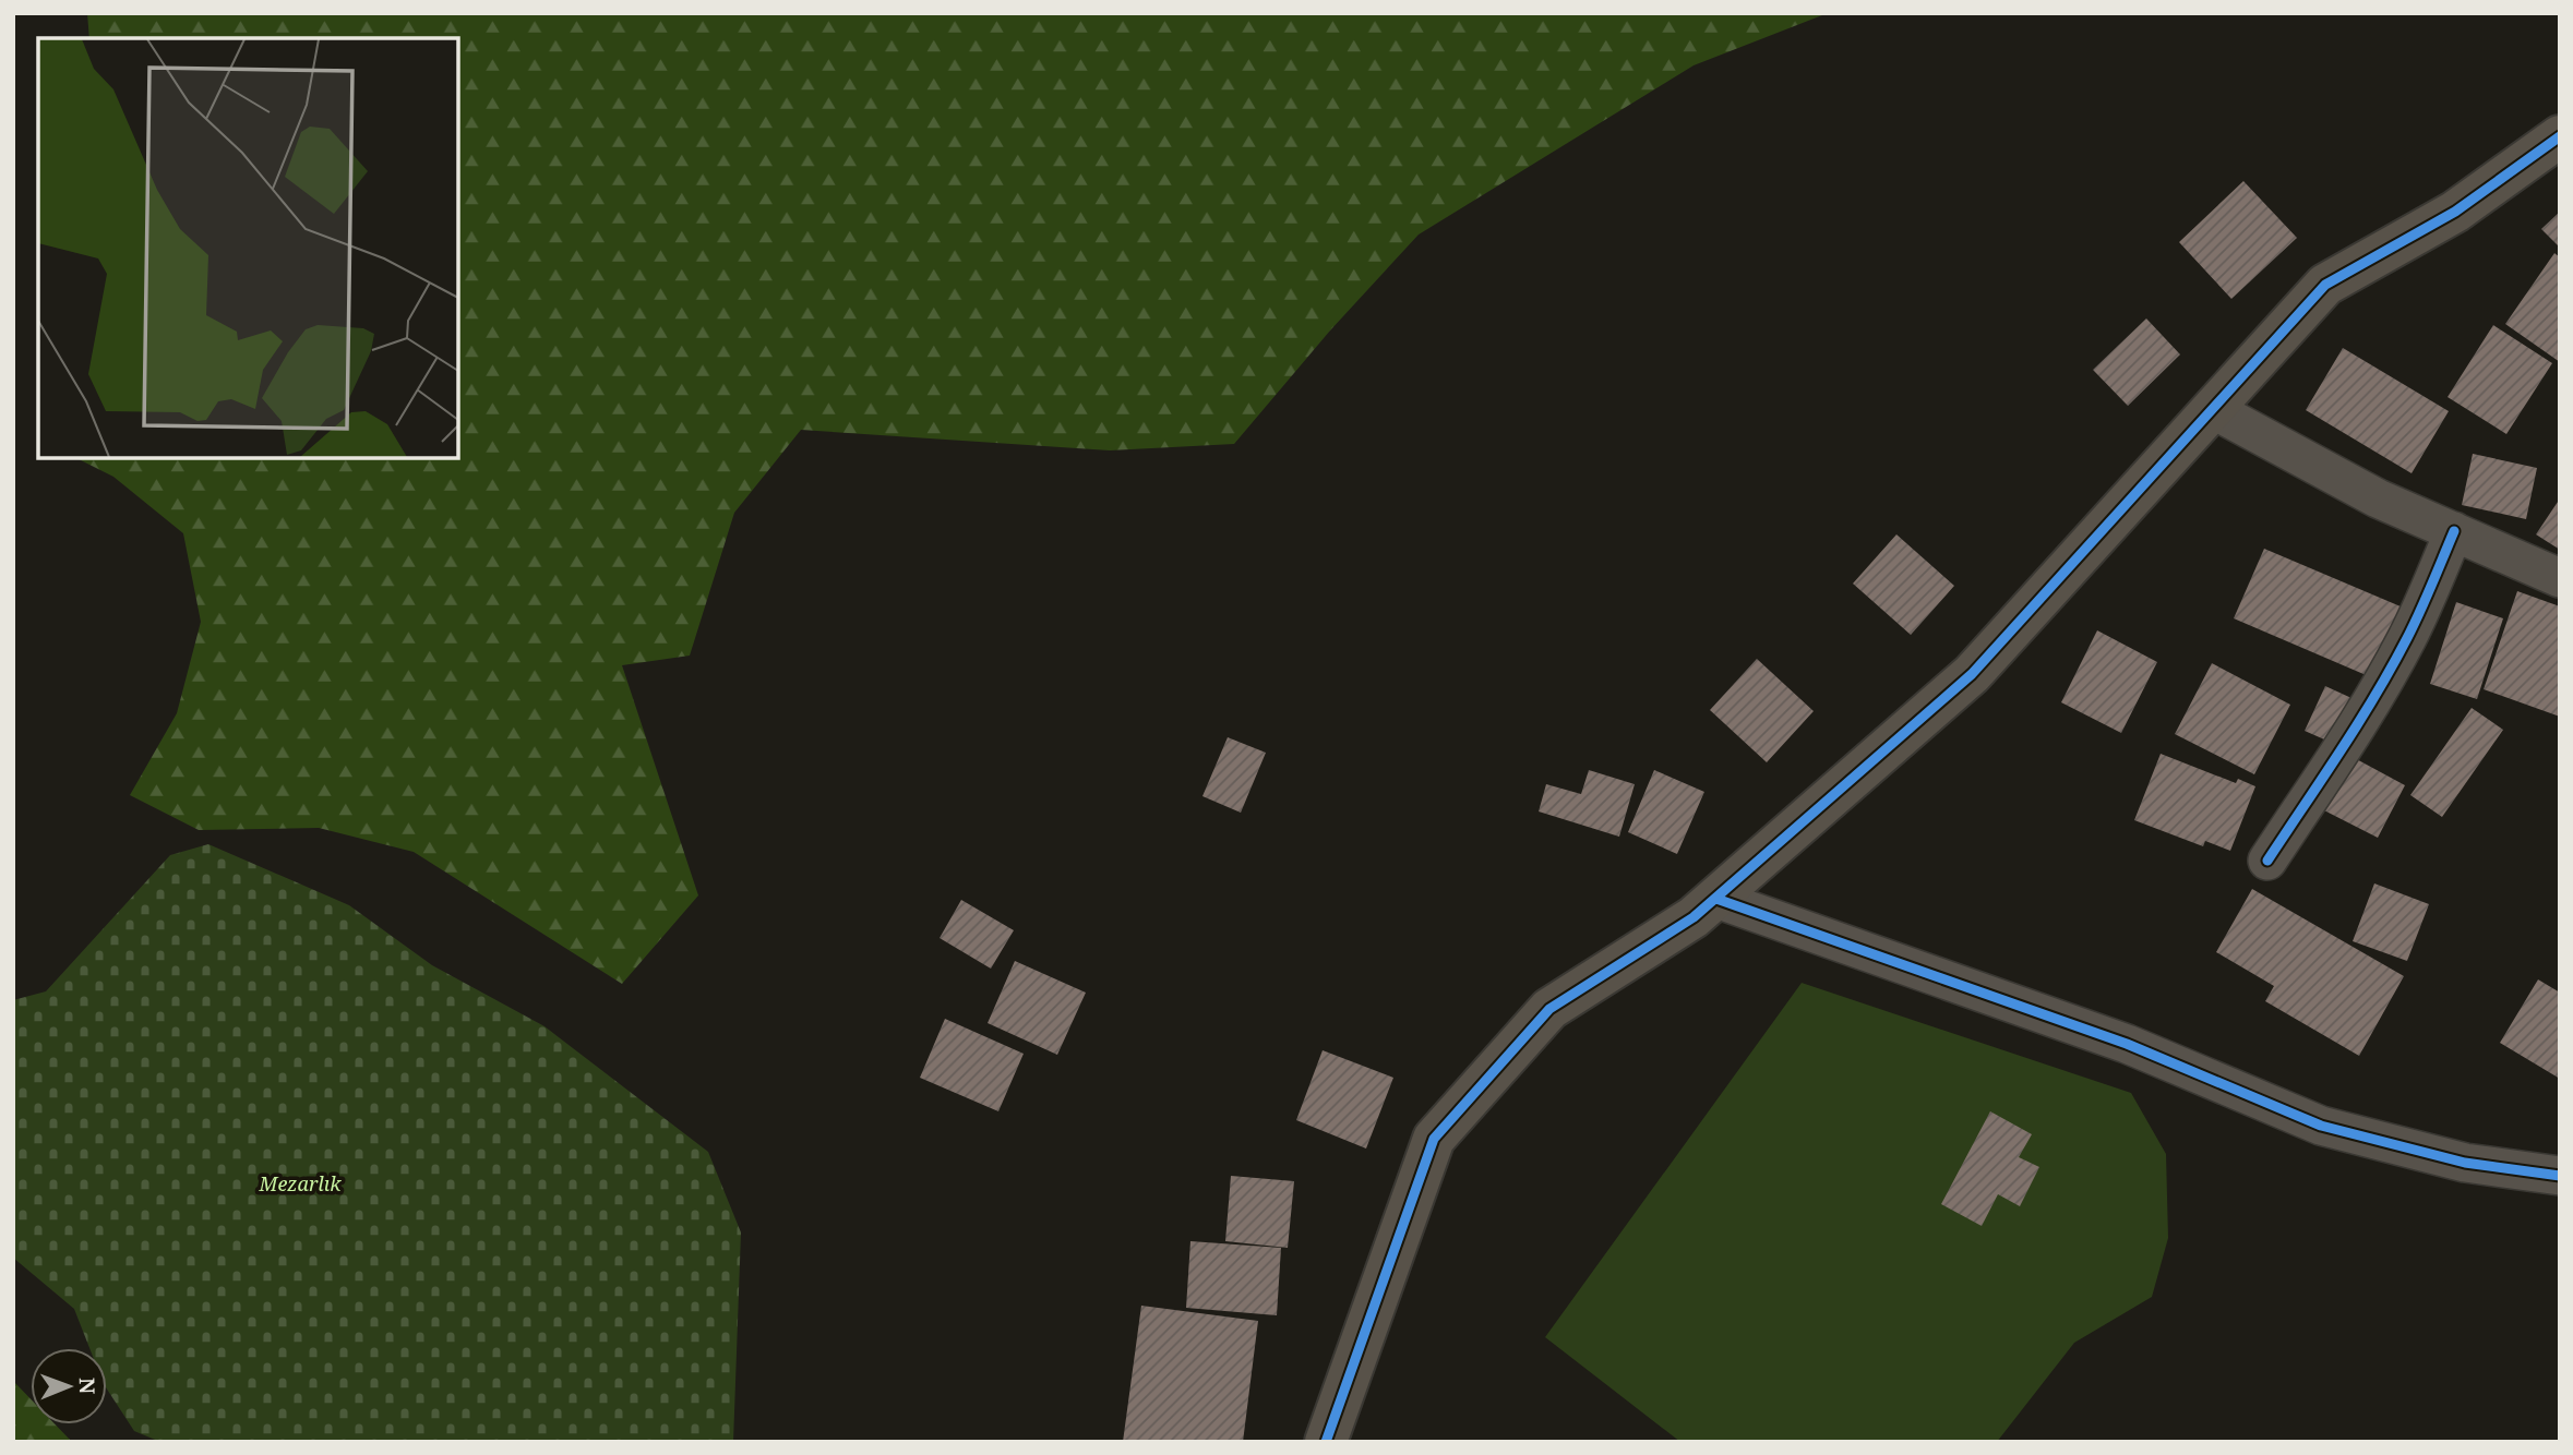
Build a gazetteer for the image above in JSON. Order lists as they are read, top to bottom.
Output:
{
  "parks": ["Mezarlık"],
  "north": "right"
}
